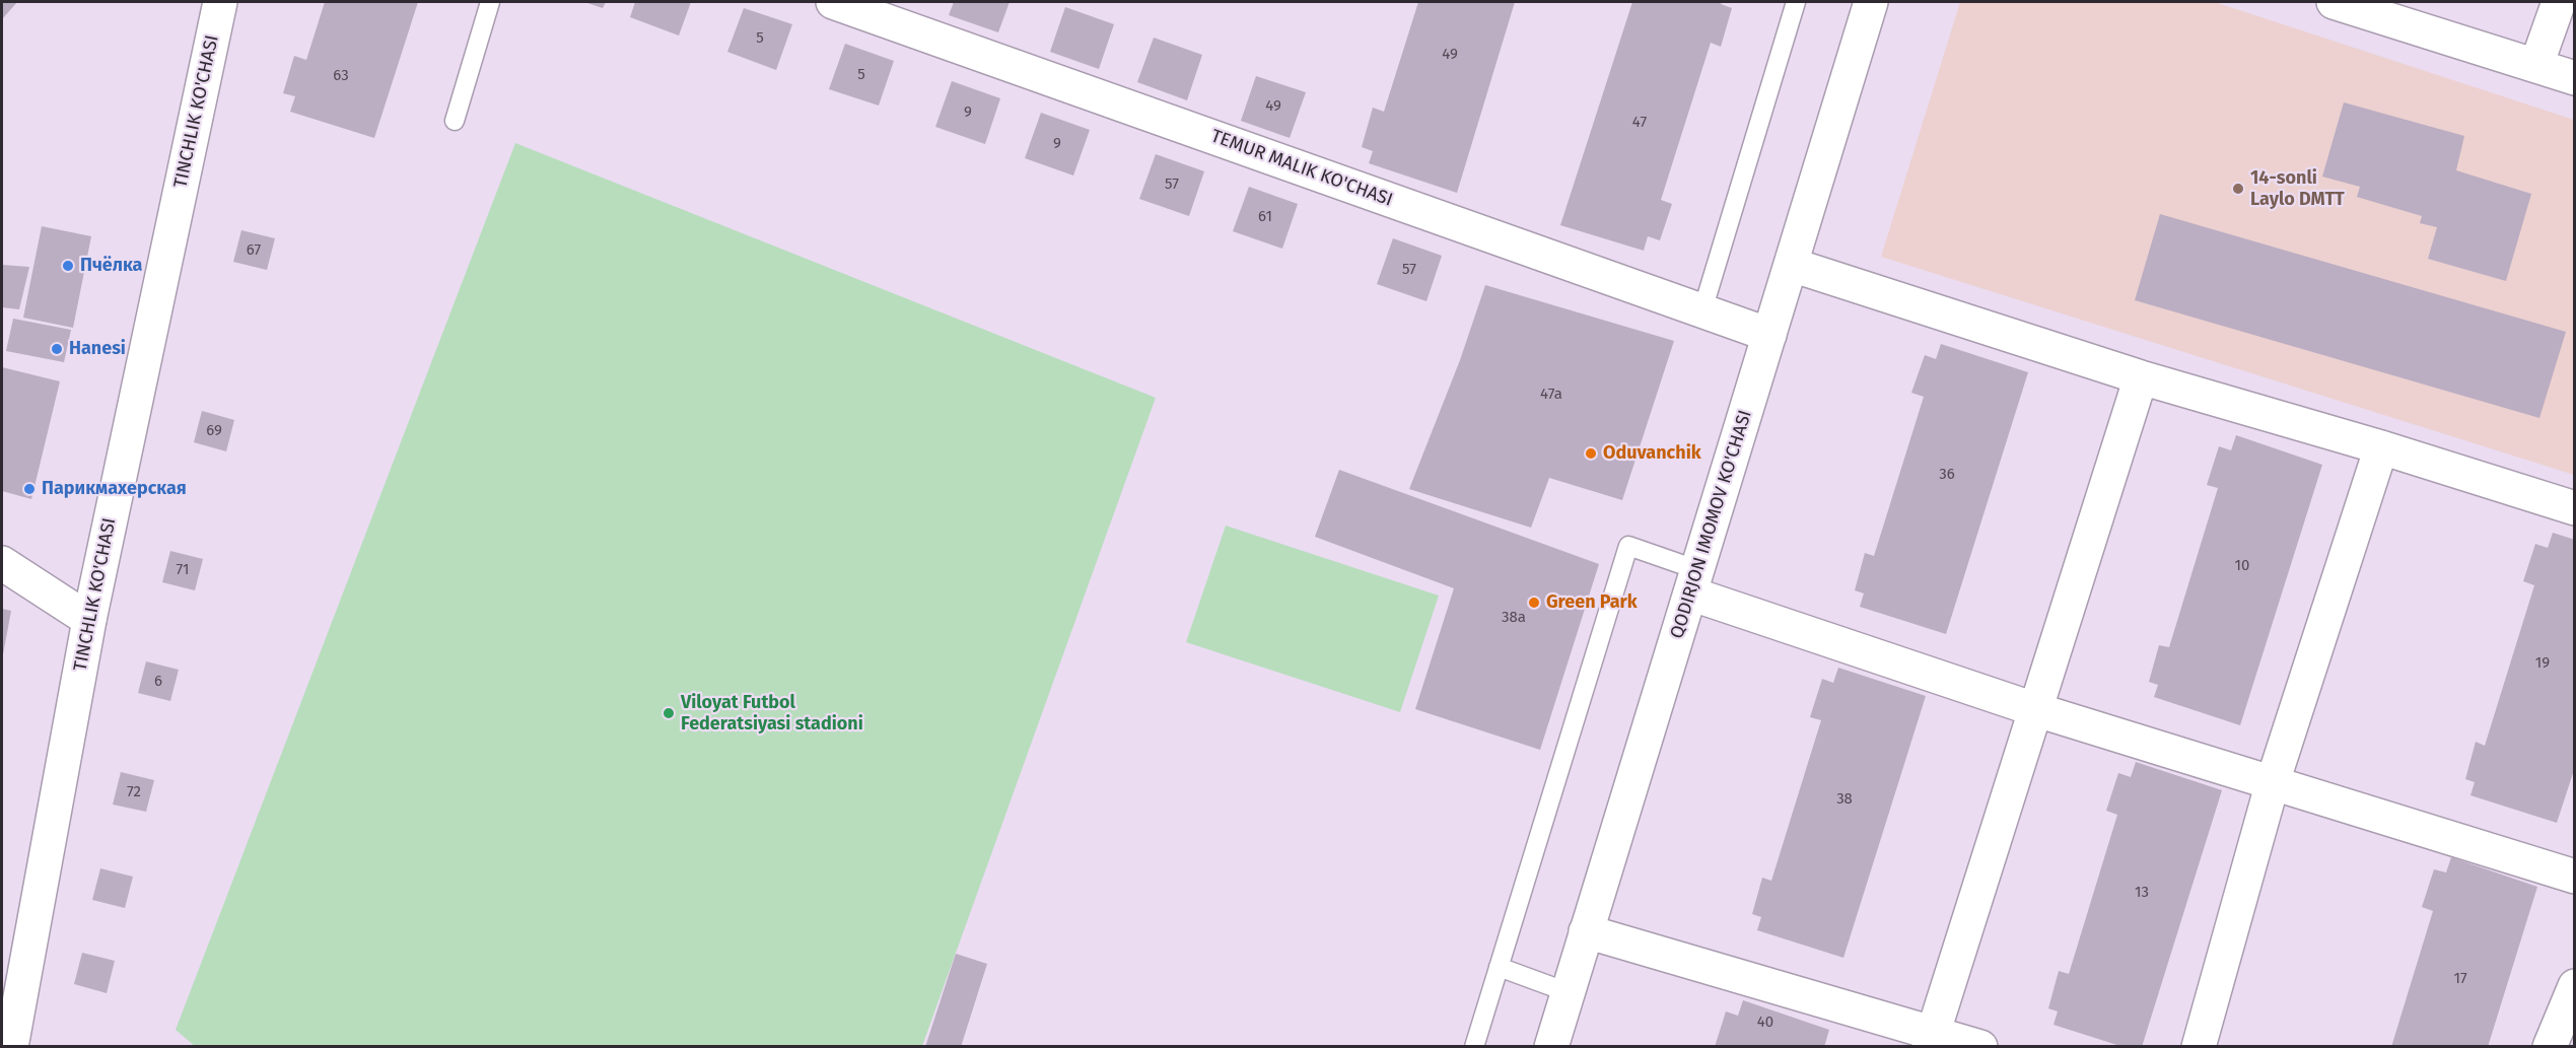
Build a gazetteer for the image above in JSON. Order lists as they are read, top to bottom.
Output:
{
  "streets": {
    "street": ["TINCHLIK KO'CHASI", "TEMUR MALIK KO'CHASI", "QODIRJON IMOMOV KO'CHASI"]
  },
  "crossings": [
    ["TEMUR MALIK KO'CHASI", "QODIRJON IMOMOV KO'CHASI"]
  ],
  "places": [
    "14-sonli Laylo DMTT",
    "Пчёлка",
    "Hanesi",
    "Oduvanchik",
    "Парикмахерская",
    "Green Park",
    "Viloyat Futbol Federatsiyasi stadioni"
  ],
  "house_numbers": [
    "5",
    "49",
    "5",
    "63",
    "49",
    "9",
    "47",
    "9",
    "57",
    "61",
    "67",
    "57",
    "47a",
    "69",
    "36",
    "10",
    "71",
    "38a",
    "19",
    "6",
    "72",
    "38",
    "13",
    "17",
    "40"
  ]
}
